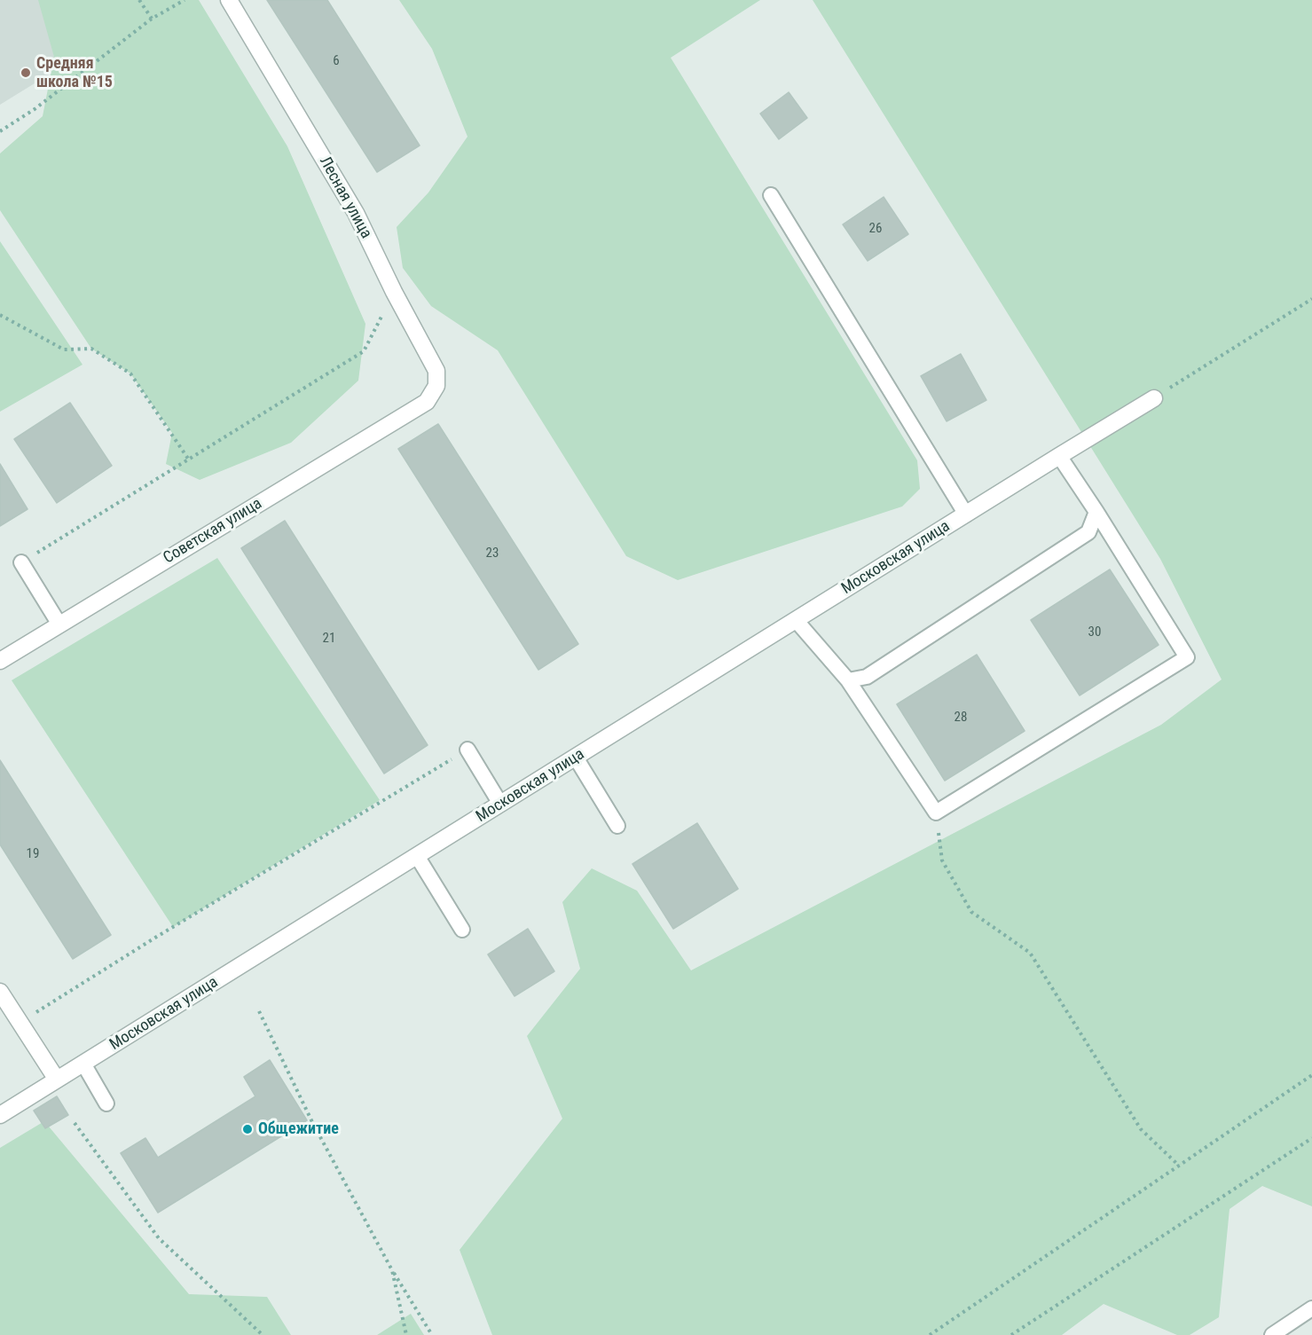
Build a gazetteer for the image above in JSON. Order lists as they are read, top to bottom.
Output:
{
  "streets": {
    "street": ["Лесная улица", "Советская улица", "Московская улица"]
  },
  "crossings": [
    ["Лесная улица", "Советская улица"]
  ],
  "places": ["Средняя школа №15", "Общежитие"],
  "house_numbers": [
    "6",
    "26",
    "23",
    "30",
    "21",
    "28",
    "19"
  ]
}
